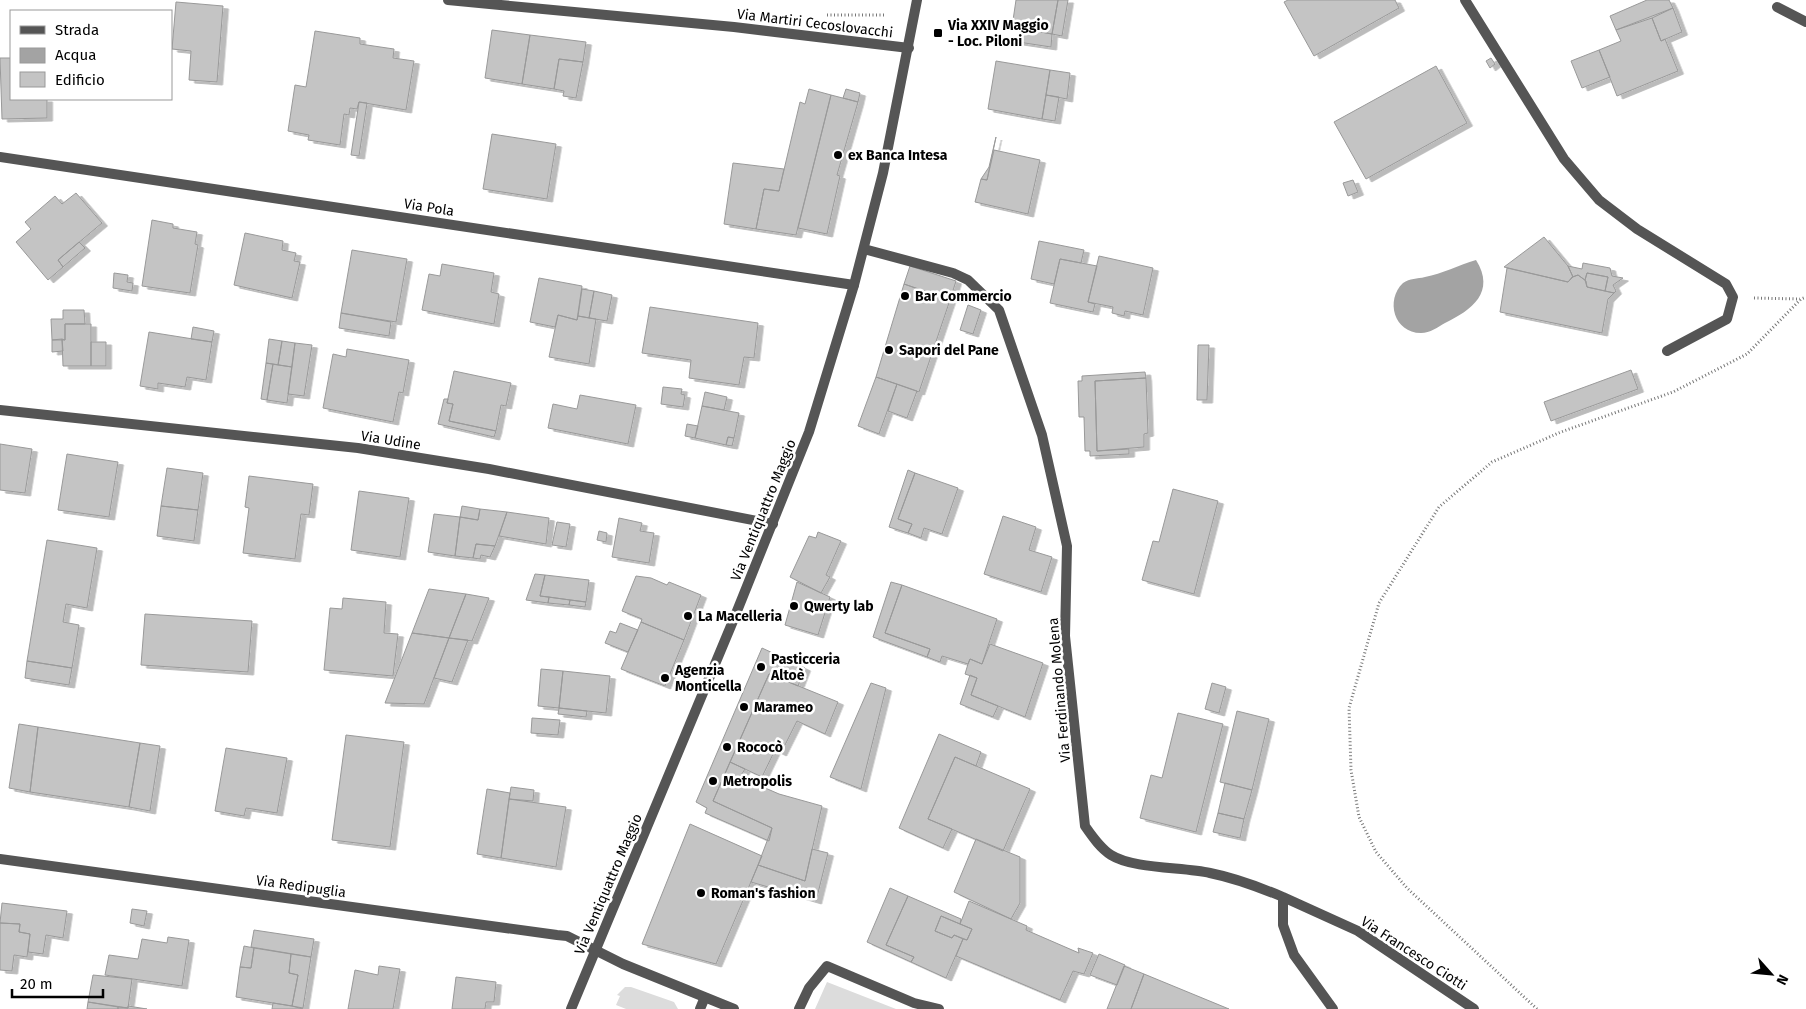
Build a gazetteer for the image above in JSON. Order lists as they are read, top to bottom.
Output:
{
  "streets": {
    "street": [
      "Via Martiri Cecoslovacchi",
      "Via Pola",
      "Via Udine",
      "Via Ventiquattro Maggio",
      "Via Ferdinando Molena",
      "Via Redipuglia",
      "Via Francesco Ciotti"
    ]
  },
  "crossings": [
    ["Via Martiri Cecoslovacchi", "Via Ventiquattro Maggio"],
    ["Via Pola", "Via Ventiquattro Maggio"],
    ["Via Udine", "Via Ventiquattro Maggio"],
    ["Via Ventiquattro Maggio", "Via Ferdinando Molena"],
    ["Via Ventiquattro Maggio", "Via Redipuglia"],
    ["Via Ferdinando Molena", "Via Francesco Ciotti"]
  ],
  "places": {
    "transit": ["Via XXIV Maggio - Loc. Piloni"],
    "other": [
      "ex Banca Intesa",
      "Bar Commercio",
      "Sapori del Pane",
      "Qwerty lab",
      "La Macelleria",
      "Pasticceria Altoè",
      "Agenzia Monticella",
      "Marameo",
      "Rococò",
      "Metropolis",
      "Roman's fashion"
    ]
  },
  "legend": ["Strada", "Acqua", "Edificio"],
  "scale_bar": "20 m",
  "north": "bottom right"
}
